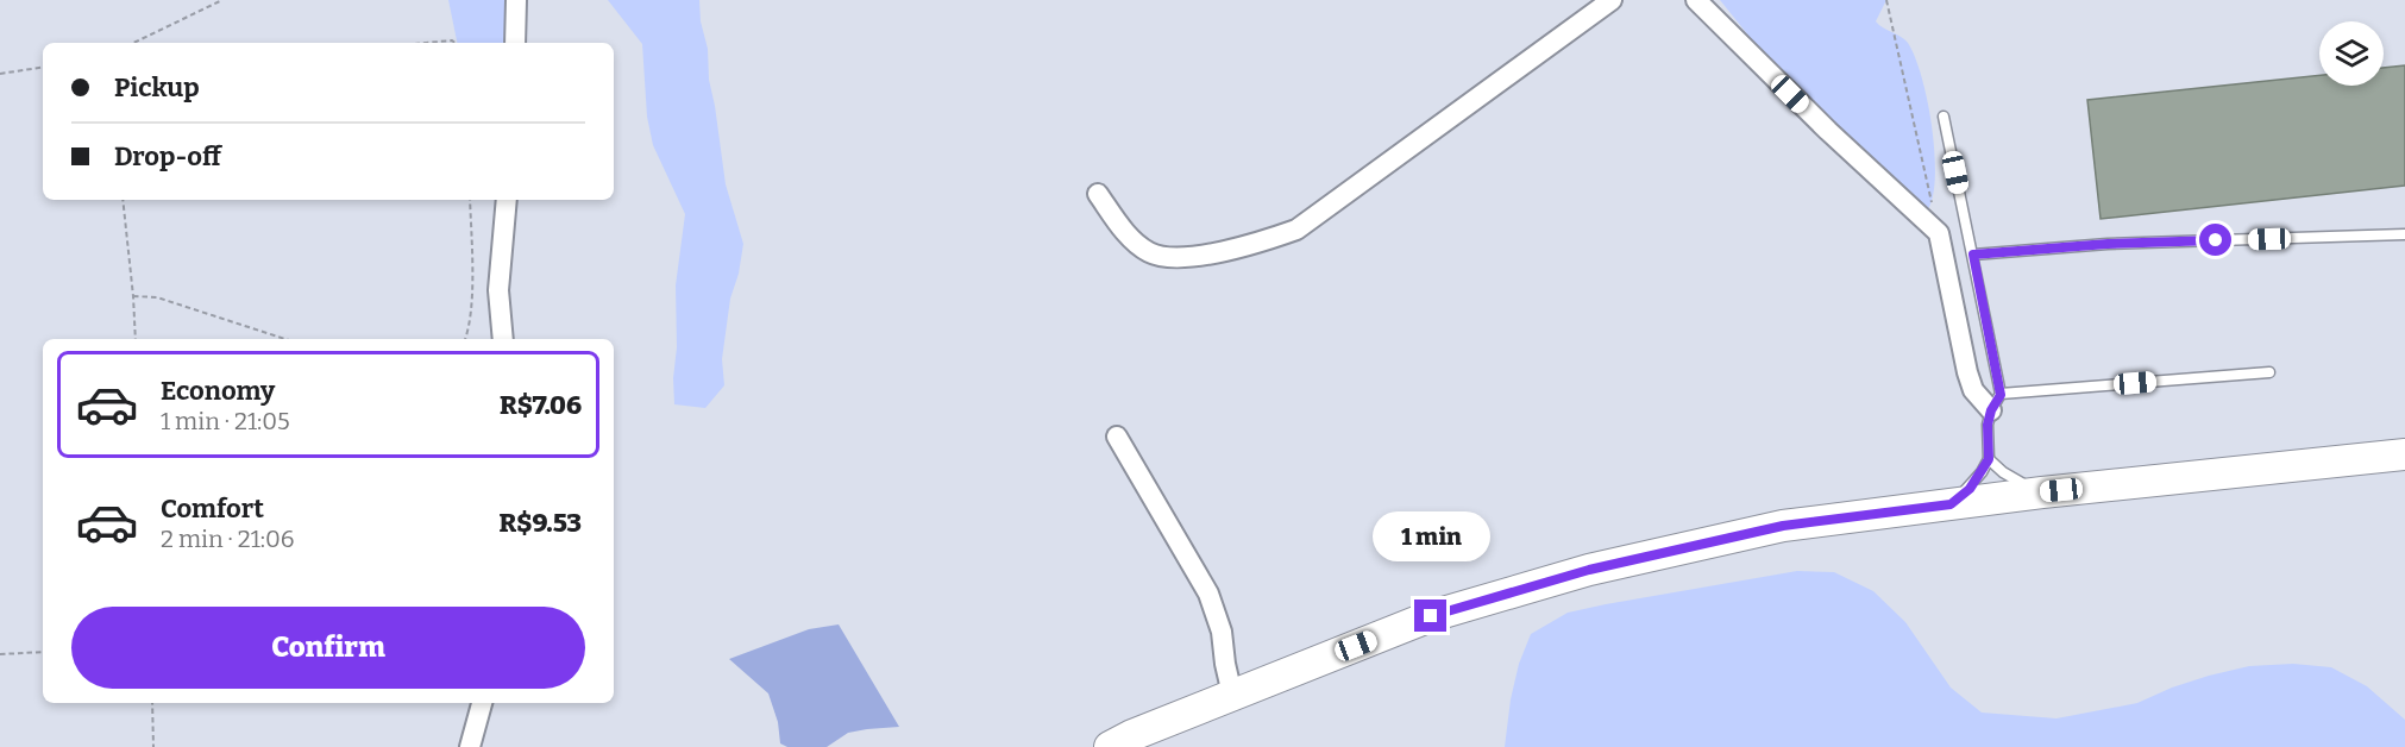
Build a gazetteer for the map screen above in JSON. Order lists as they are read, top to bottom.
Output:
{
  "page": {
    "banner": ["Pickup", "Drop-off"],
    "list": [
      {
        "name": "Economy",
        "note": "1 min · 21:05",
        "value": "R$7.06"
      },
      {
        "name": "Comfort",
        "note": "2 min · 21:06",
        "value": "R$9.53"
      }
    ],
    "bubble": "1 min",
    "buttons": "Confirm"
  }
}
